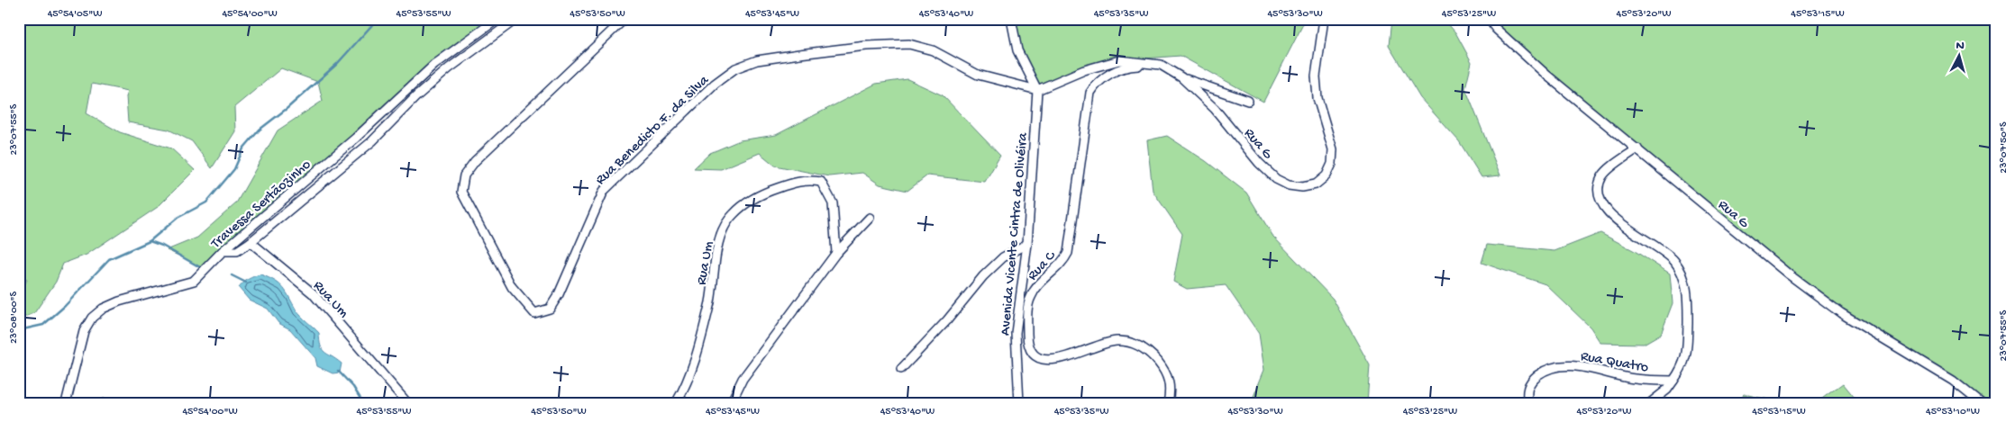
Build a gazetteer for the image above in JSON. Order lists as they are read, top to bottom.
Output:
{
  "streets": {
    "street": [
      "Rua Benedicto F. da Silva",
      "Rua G",
      "Travessa Sertãozinho",
      "Avenida Vicente Cintra de Olivéira",
      "Rua Um",
      "Rua C",
      "Rua Quatro"
    ]
  },
  "crossings": [
    ["Rua Benedicto F. da Silva", "Rua G"],
    ["Rua Benedicto F. da Silva", "Avenida Vicente Cintra de Olivéira"],
    ["Rua G", "Avenida Vicente Cintra de Olivéira"],
    ["Rua G", "Rua C"]
  ],
  "north": "top",
  "coordinates": [
    "45°54'05\"W",
    "45°54'00\"W",
    "45°53'55\"W",
    "45°53'50\"W",
    "45°53'45\"W",
    "45°53'40\"W",
    "45°53'35\"W",
    "45°53'30\"W",
    "45°53'25\"W",
    "45°53'20\"W",
    "45°53'15\"W",
    "23°07'55\"S",
    "23°07'50\"S",
    "23°08'00\"S",
    "45°53'10\"W"
  ]
}
